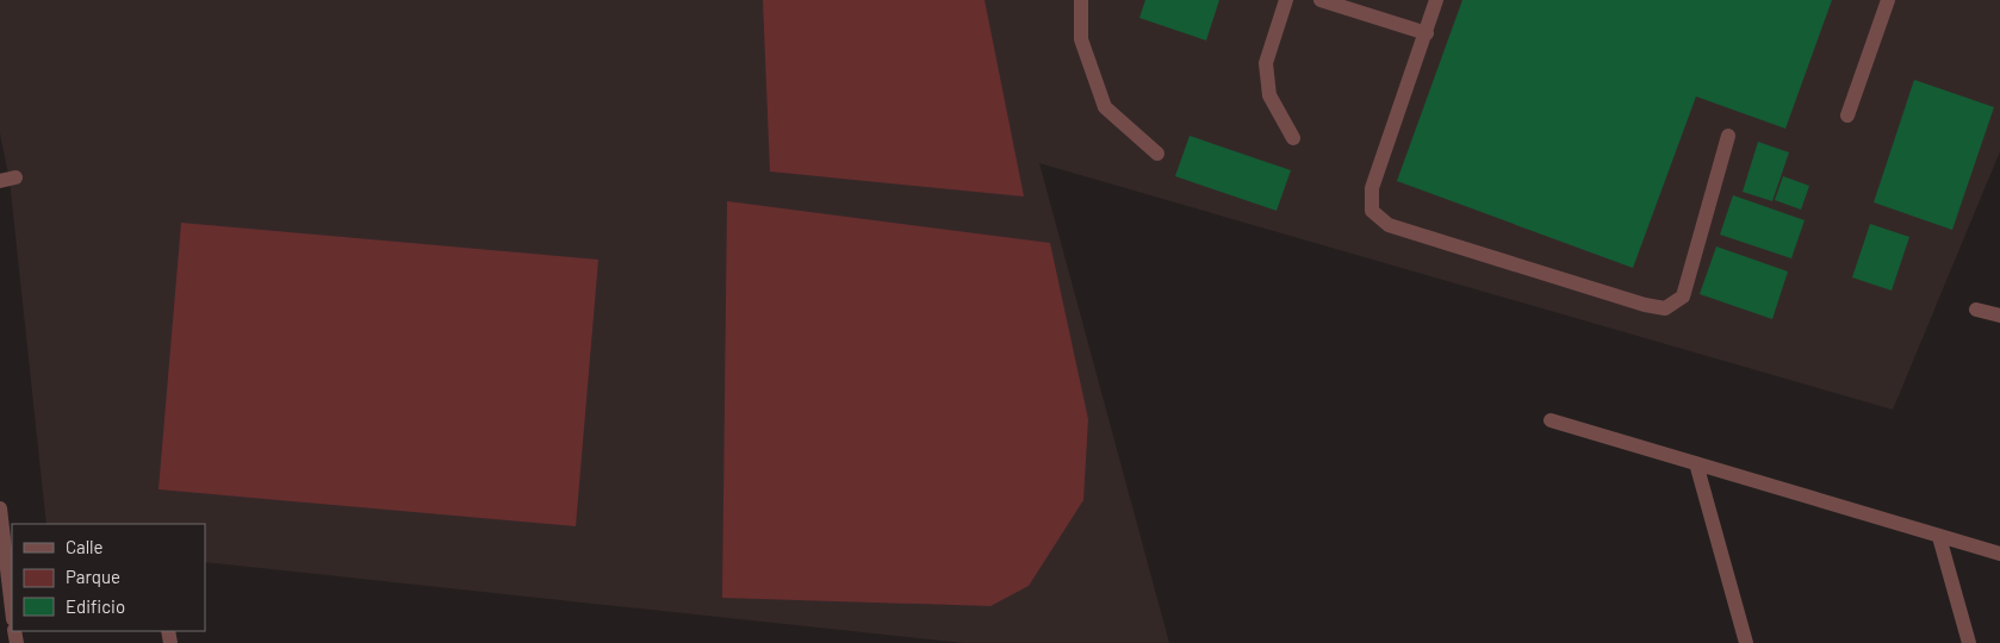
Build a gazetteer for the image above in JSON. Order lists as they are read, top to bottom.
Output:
{
  "legend": ["Calle", "Parque", "Edificio"]
}
